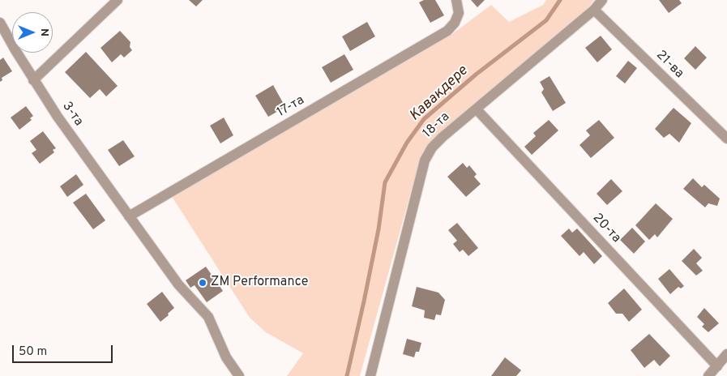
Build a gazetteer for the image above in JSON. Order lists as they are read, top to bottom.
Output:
{
  "streets": {
    "street": [
      "21-ва",
      "17-та",
      "3-та",
      "18-та",
      "20-та"
    ]
  },
  "crossings": [
    ["21-ва", "18-та"],
    ["17-та", "3-та"],
    ["18-та", "20-та"]
  ],
  "water": ["Кавакдере"],
  "places": ["ZM Performance"],
  "scale_bar": "50 m",
  "north": "right"
}
